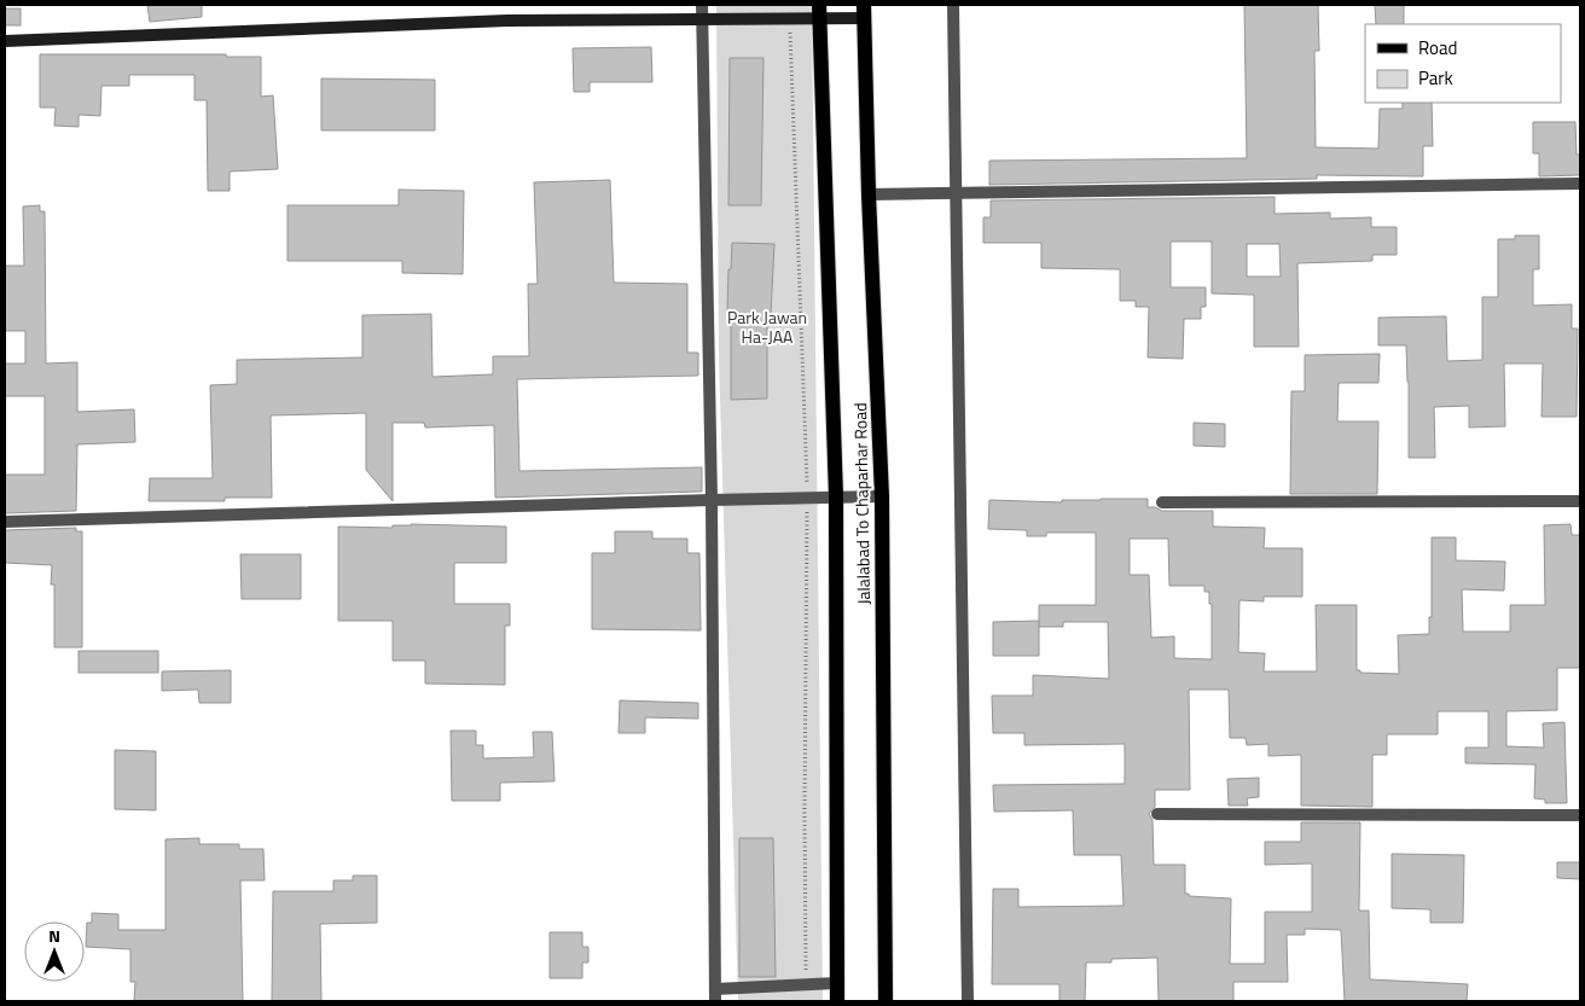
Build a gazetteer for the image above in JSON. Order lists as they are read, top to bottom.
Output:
{
  "streets": {
    "main road": ["Jalalabad To Chaparhar Road"]
  },
  "parks": ["Park Jawan Ha-JAA"],
  "legend": ["Road", "Park"],
  "north": "top"
}
